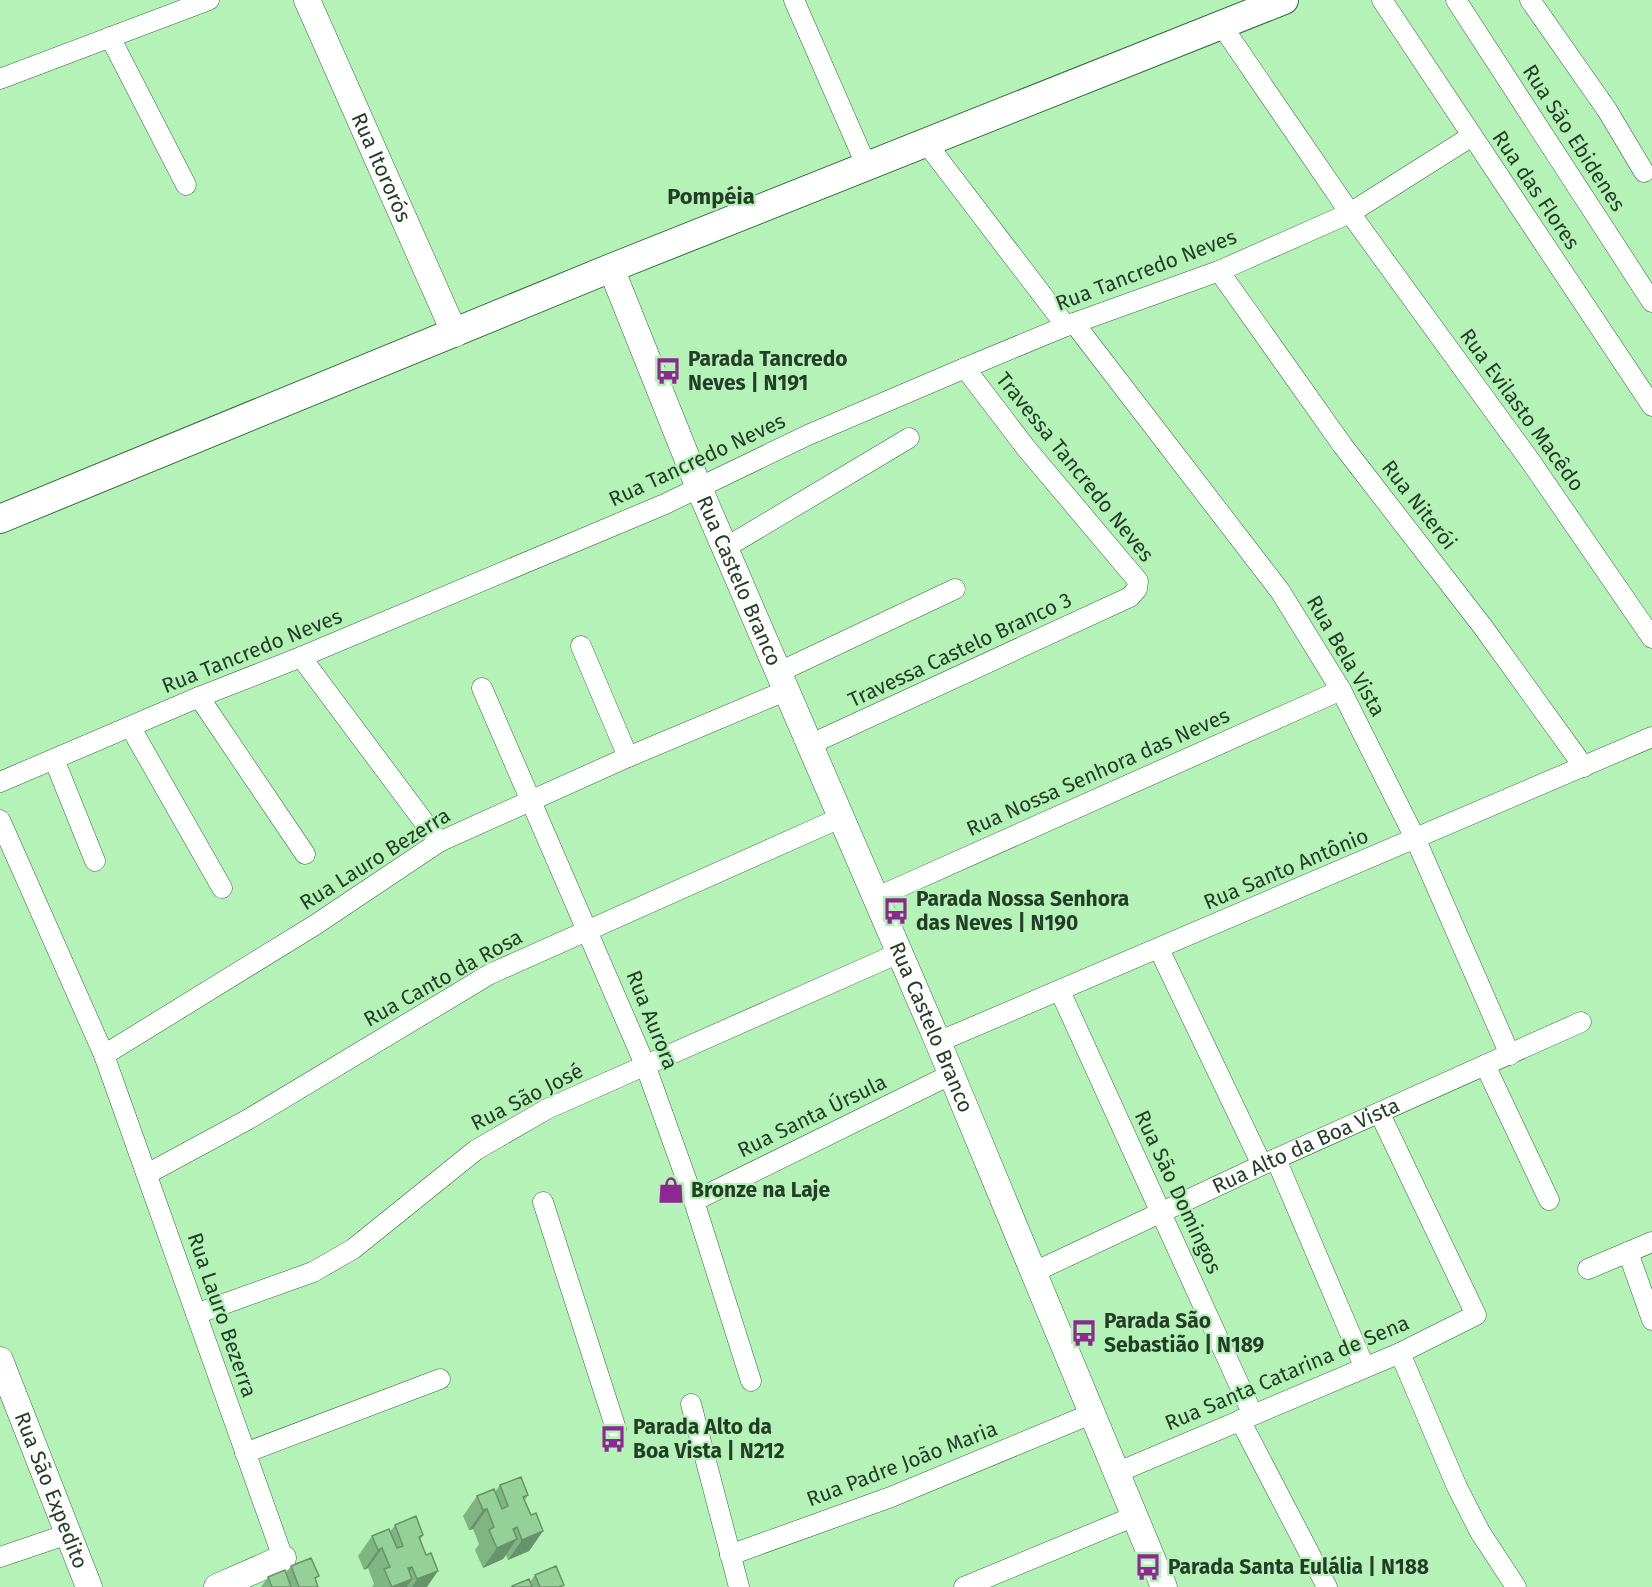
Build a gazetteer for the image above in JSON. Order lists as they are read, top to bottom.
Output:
{
  "streets": {
    "street": [
      "Rua São Ebidenes",
      "Rua Itororós",
      "Rua das Flores",
      "Rua Tancredo Neves",
      "Rua Evilasto Macêdo",
      "Travessa Tancredo Neves",
      "Rua Niterói",
      "Rua Castelo Branco",
      "Travessa Castelo Branco 3",
      "Rua Bela Vista",
      "Rua Nossa Senhora das Neves",
      "Rua Lauro Bezerra",
      "Rua Santo Antônio",
      "Rua Canto da Rosa",
      "Rua Aurora",
      "Rua São José",
      "Rua Santa Úrsula",
      "Rua Alto da Boa Vista",
      "Rua São Domingos",
      "Rua Santa Catarina de Sena",
      "Rua Padre João Maria",
      "Rua São Expedito"
    ]
  },
  "crossings": [
    ["Rua das Flores", "Rua Tancredo Neves"],
    ["Rua Tancredo Neves", "Rua Evilasto Macêdo"],
    ["Rua Tancredo Neves", "Travessa Tancredo Neves"],
    ["Rua Tancredo Neves", "Rua Niterói"],
    ["Rua Tancredo Neves", "Rua Castelo Branco"],
    ["Rua Tancredo Neves", "Rua Bela Vista"],
    ["Travessa Tancredo Neves", "Travessa Castelo Branco 3"],
    ["Rua Niterói", "Rua Santo Antônio"],
    ["Rua Castelo Branco", "Travessa Castelo Branco 3"],
    ["Rua Castelo Branco", "Rua Nossa Senhora das Neves"],
    ["Rua Castelo Branco", "Rua Lauro Bezerra"],
    ["Rua Castelo Branco", "Rua Santo Antônio"],
    ["Rua Castelo Branco", "Rua Canto da Rosa"],
    ["Rua Castelo Branco", "Rua São José"],
    ["Rua Castelo Branco", "Rua Santa Úrsula"],
    ["Rua Castelo Branco", "Rua Alto da Boa Vista"],
    ["Rua Castelo Branco", "Rua Santa Catarina de Sena"],
    ["Rua Castelo Branco", "Rua Padre João Maria"],
    ["Rua Bela Vista", "Rua Nossa Senhora das Neves"],
    ["Rua Bela Vista", "Rua Santo Antônio"],
    ["Rua Bela Vista", "Rua Alto da Boa Vista"],
    ["Rua Lauro Bezerra", "Rua Canto da Rosa"],
    ["Rua Lauro Bezerra", "Rua Aurora"],
    ["Rua Lauro Bezerra", "Rua São José"],
    ["Rua Santo Antônio", "Rua São Domingos"],
    ["Rua Canto da Rosa", "Rua Aurora"],
    ["Rua Aurora", "Rua São José"],
    ["Rua Aurora", "Rua Santa Úrsula"],
    ["Rua Alto da Boa Vista", "Rua São Domingos"],
    ["Rua Alto da Boa Vista", "Rua Santa Catarina de Sena"],
    ["Rua São Domingos", "Rua Santa Catarina de Sena"]
  ],
  "districts": ["Pompéia"],
  "places": {
    "bus stop": [
      "Parada Tancredo Neves | N191",
      "Parada Nossa Senhora das Neves | N190",
      "Parada São Sebastião | N189",
      "Parada Alto da Boa Vista | N212",
      "Parada Santa Eulália | N188"
    ],
    "shop": ["Bronze na Laje"]
  }
}
